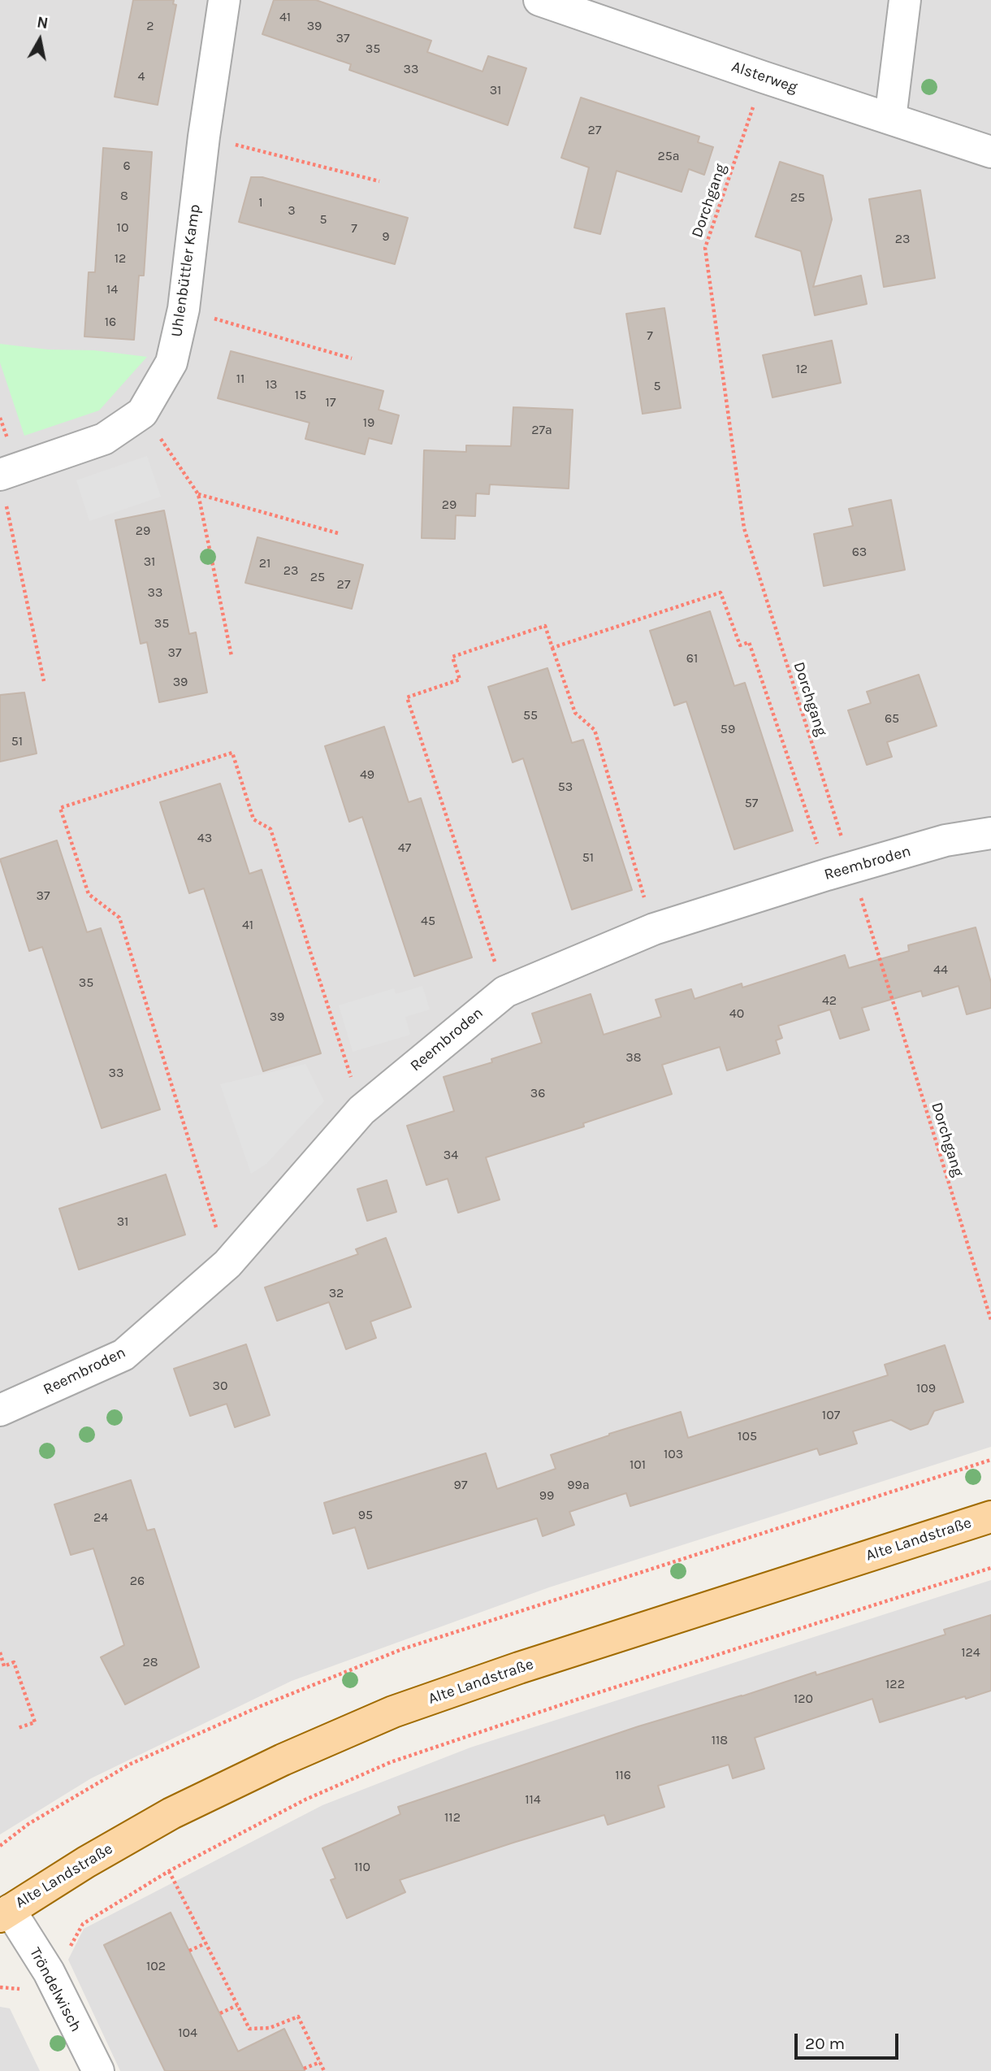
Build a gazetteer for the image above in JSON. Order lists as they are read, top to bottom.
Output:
{
  "streets": {
    "main road": ["Alte Landstraße"],
    "street": [
      "Alsterweg",
      "Uhlenbüttler Kamp",
      "Reembroden",
      "Tröndelwisch"
    ],
    "path": ["Dorchgang"]
  },
  "crossings": [
    ["Alsterweg", "Dorchgang"],
    ["Dorchgang", "Reembroden"],
    ["Alte Landstraße", "Tröndelwisch"]
  ],
  "house_numbers": [
    "41",
    "2",
    "39",
    "37",
    "35",
    "33",
    "4",
    "31",
    "27",
    "25a",
    "6",
    "8",
    "25",
    "1",
    "3",
    "5",
    "10",
    "7",
    "9",
    "23",
    "12",
    "14",
    "16",
    "7",
    "12",
    "11",
    "13",
    "5",
    "15",
    "17",
    "19",
    "27a",
    "29",
    "29",
    "63",
    "31",
    "21",
    "23",
    "25",
    "27",
    "33",
    "35",
    "37",
    "61",
    "39",
    "55",
    "65",
    "59",
    "51",
    "49",
    "53",
    "57",
    "43",
    "47",
    "51",
    "37",
    "45",
    "41",
    "44",
    "35",
    "42",
    "40",
    "39",
    "38",
    "33",
    "36",
    "34",
    "31",
    "32",
    "30",
    "109",
    "107",
    "105",
    "103",
    "101",
    "97",
    "99a",
    "99",
    "95",
    "24",
    "26",
    "124",
    "28",
    "122",
    "120",
    "118",
    "116",
    "114",
    "112",
    "110",
    "102",
    "104"
  ],
  "scale_bar": "20 m",
  "north": "top"
}
